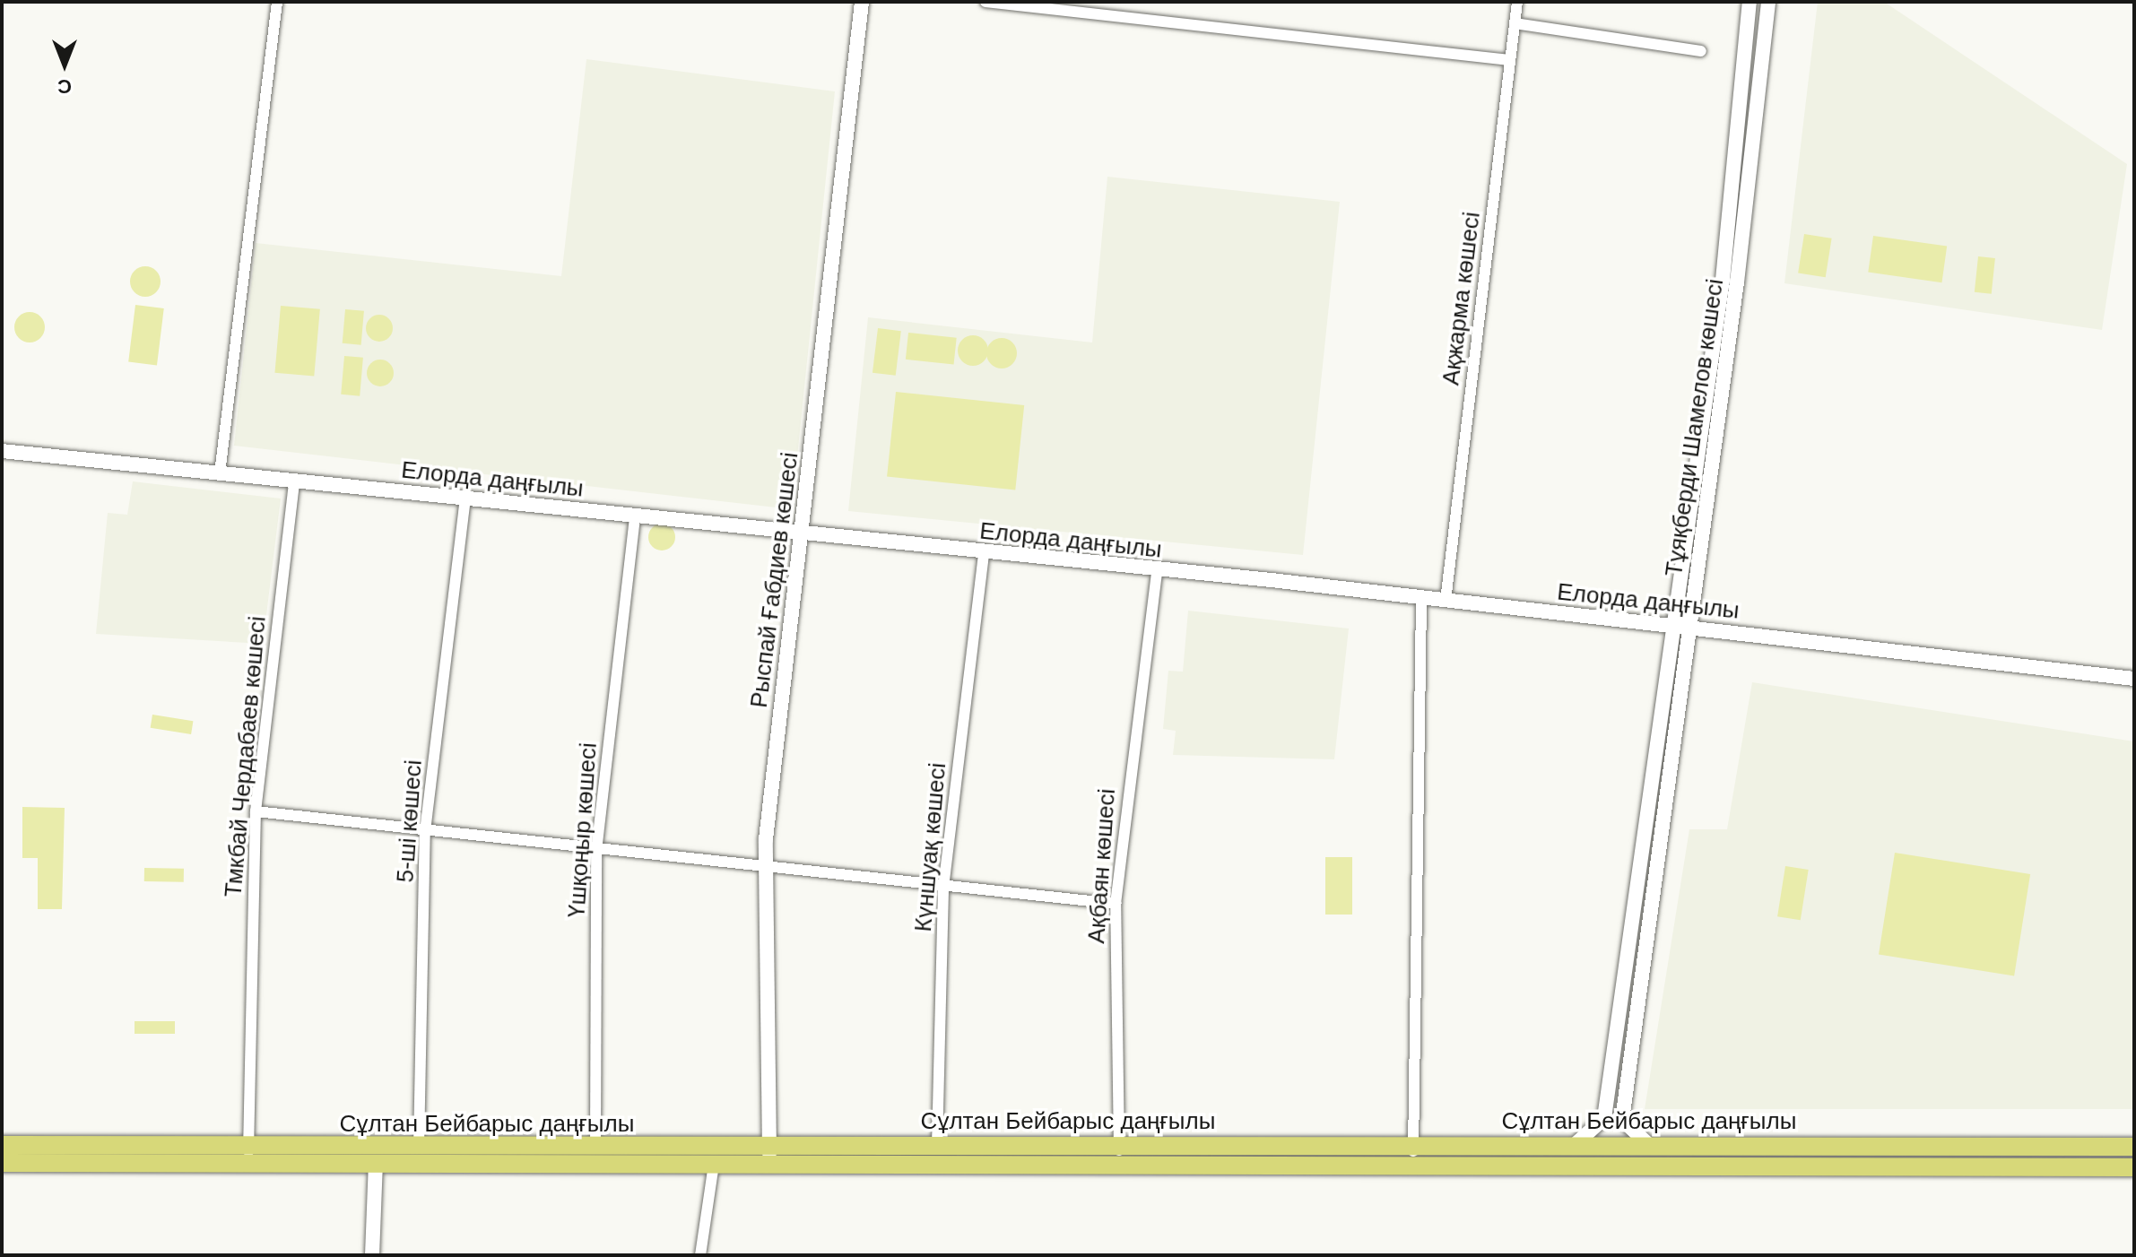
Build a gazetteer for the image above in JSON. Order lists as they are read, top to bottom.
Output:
{
  "streets": {
    "main road": ["Сұлтан Бейбарыс даңғылы"],
    "street": [
      "Ақжарма көшесі",
      "Тұяқберди Шамелов көшесі",
      "Елорда даңғылы",
      "Рыспай Ғабдиев көшесі",
      "Тмкбай Чердабаев көшесі",
      "5-ші көшесі",
      "Үшқоңыр көшесі",
      "Күншуақ көшесі",
      "Ақбаян көшесі"
    ]
  },
  "crossings": [
    ["Ақжарма көшесі", "Елорда даңғылы"],
    ["Тұяқберди Шамелов көшесі", "Елорда даңғылы"],
    ["Тұяқберди Шамелов көшесі", "Сұлтан Бейбарыс даңғылы"],
    ["Елорда даңғылы", "Рыспай Ғабдиев көшесі"],
    ["Елорда даңғылы", "Тмкбай Чердабаев көшесі"],
    ["Елорда даңғылы", "5-ші көшесі"],
    ["Елорда даңғылы", "Үшқоңыр көшесі"],
    ["Елорда даңғылы", "Күншуақ көшесі"],
    ["Елорда даңғылы", "Ақбаян көшесі"],
    ["Рыспай Ғабдиев көшесі", "Сұлтан Бейбарыс даңғылы"],
    ["Тмкбай Чердабаев көшесі", "Сұлтан Бейбарыс даңғылы"],
    ["5-ші көшесі", "Сұлтан Бейбарыс даңғылы"],
    ["Үшқоңыр көшесі", "Сұлтан Бейбарыс даңғылы"],
    ["Күншуақ көшесі", "Сұлтан Бейбарыс даңғылы"],
    ["Ақбаян көшесі", "Сұлтан Бейбарыс даңғылы"]
  ],
  "north": "bottom"
}
